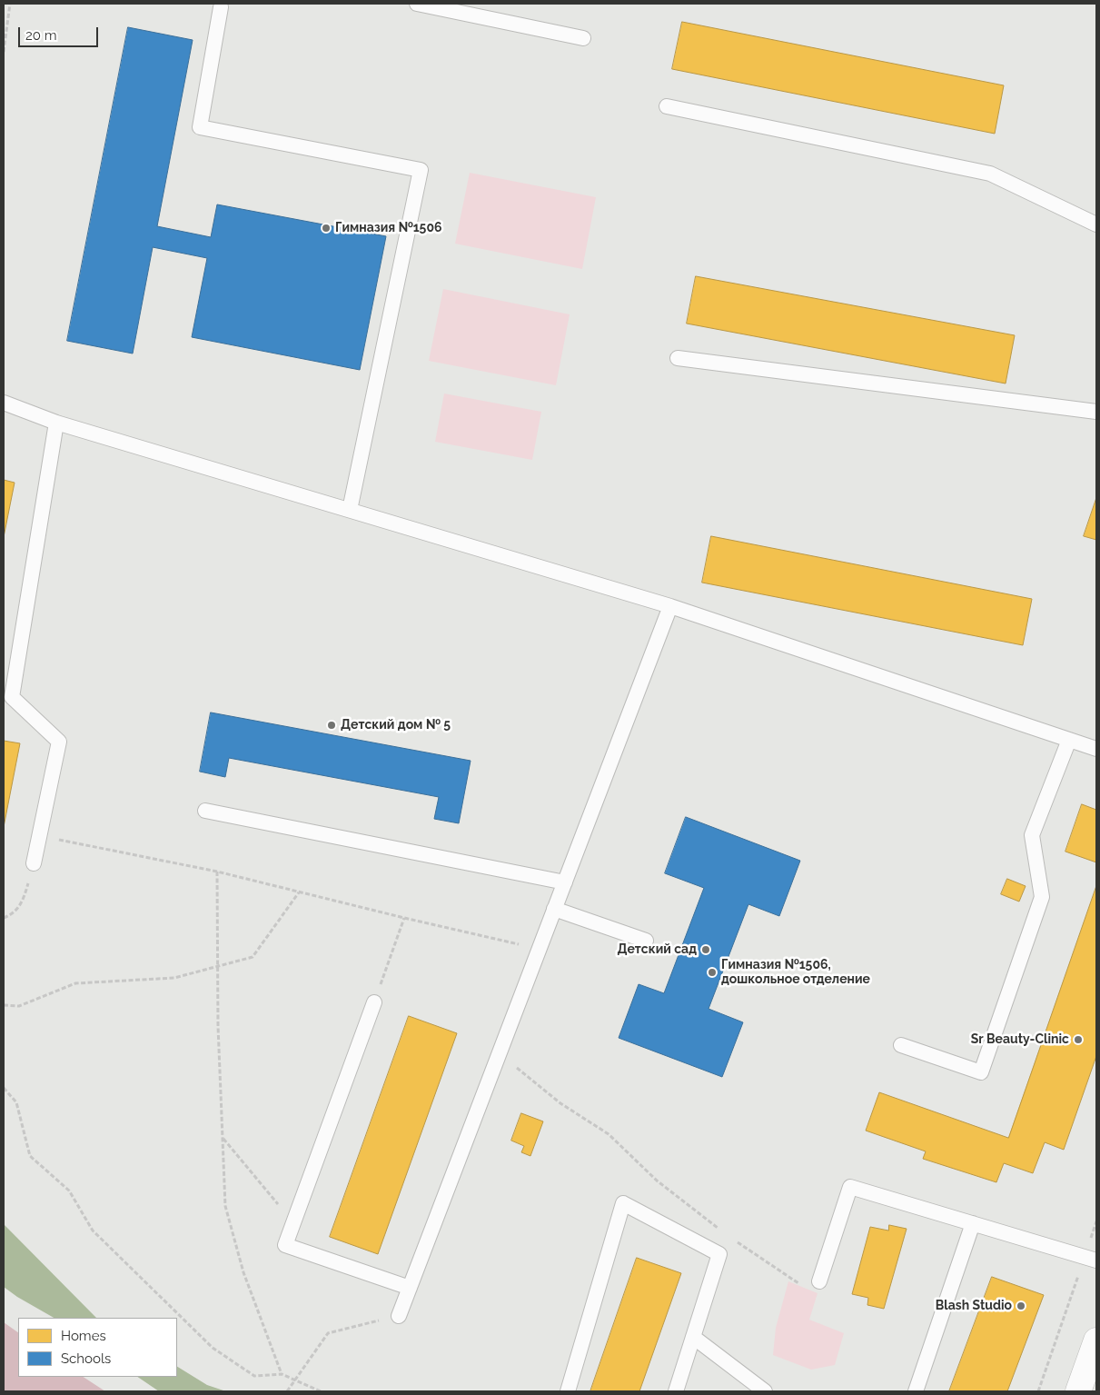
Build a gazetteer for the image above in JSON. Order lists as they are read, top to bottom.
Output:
{
  "places": [
    "Гимназия №1506",
    "Детский дом № 5",
    "Детский сад",
    "Гимназия №1506, дошкольное отделение",
    "Sr Beauty-Clinic",
    "Blash Studio"
  ],
  "legend": ["Homes", "Schools"],
  "scale_bar": "20 m"
}
